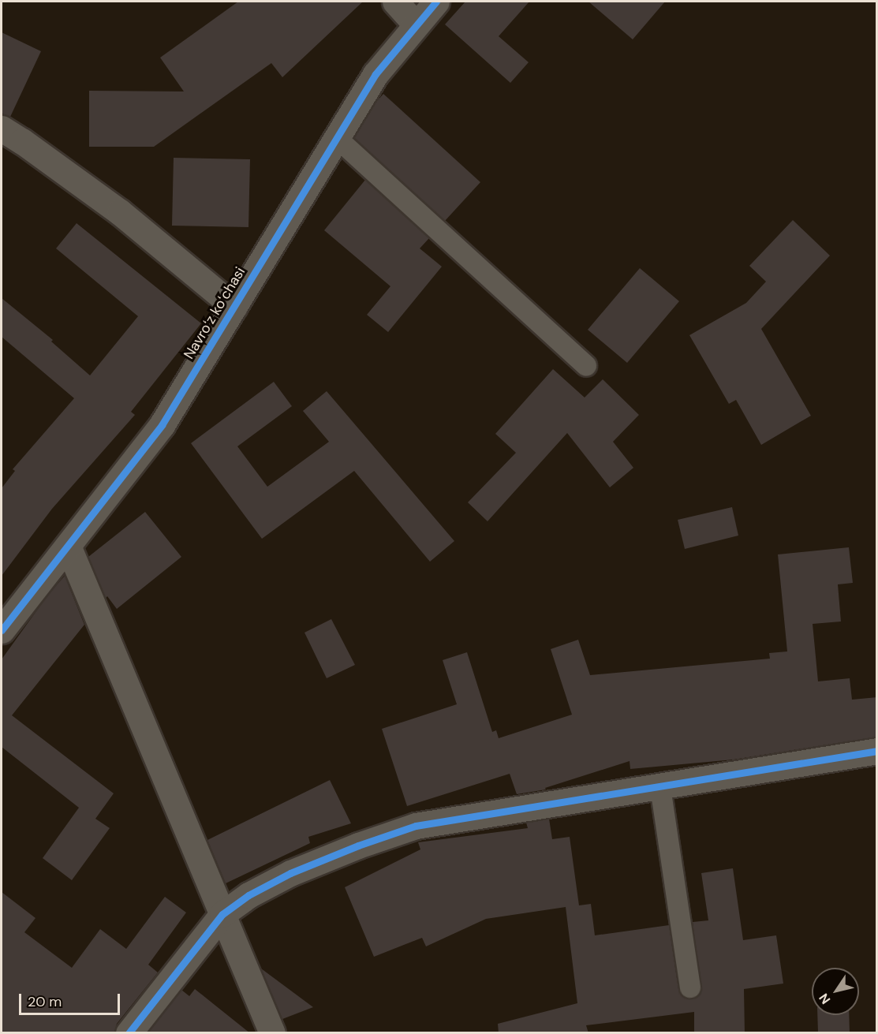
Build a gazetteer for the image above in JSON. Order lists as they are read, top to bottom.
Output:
{
  "streets": {
    "street": ["Navroʻz koʻchasi"]
  },
  "scale_bar": "20 m",
  "north": "bottom left"
}
